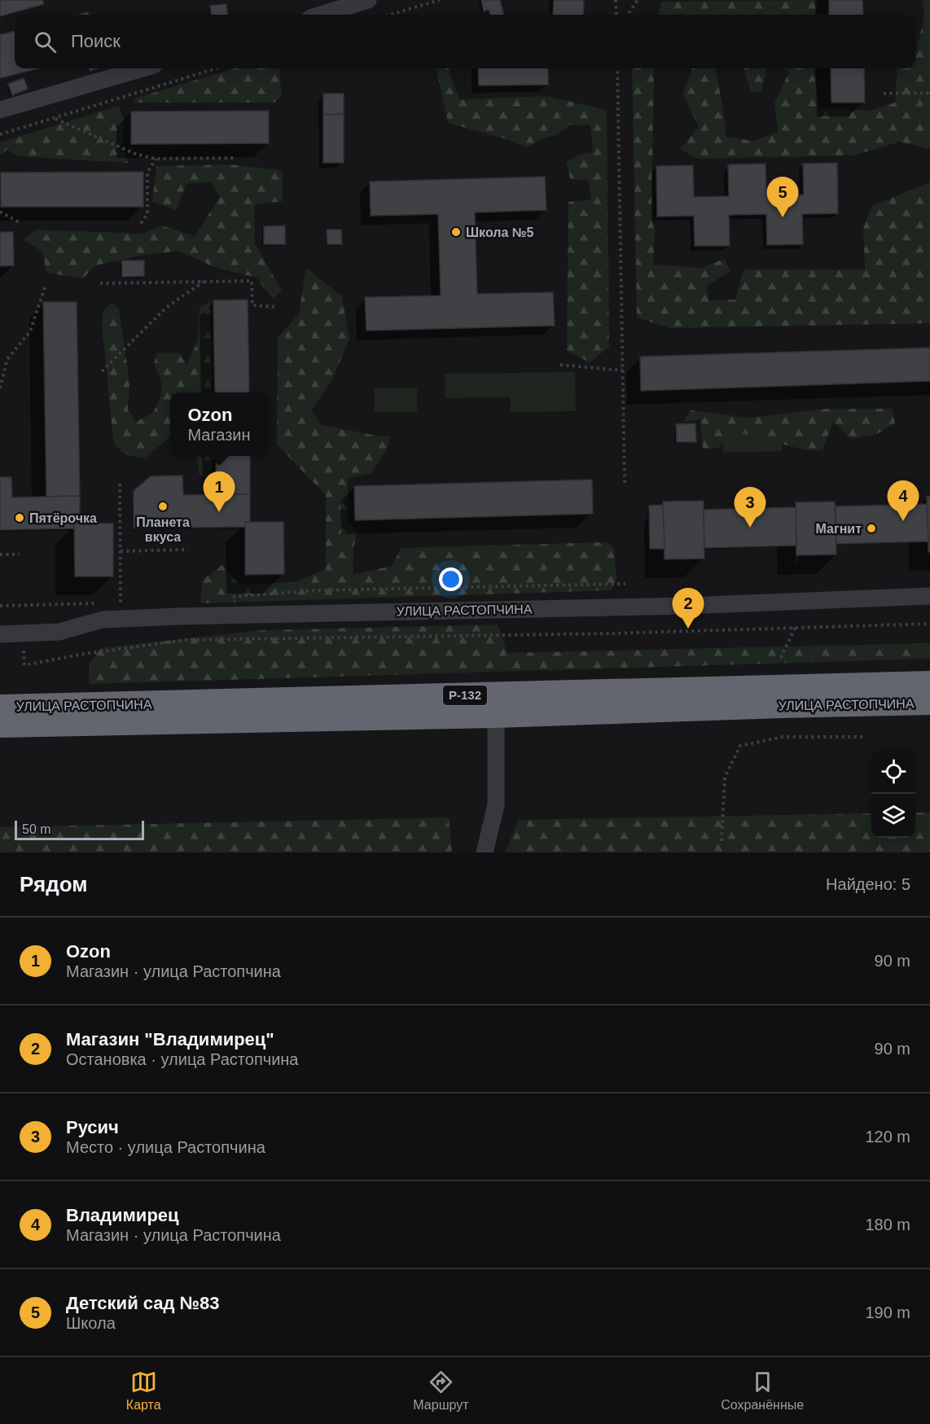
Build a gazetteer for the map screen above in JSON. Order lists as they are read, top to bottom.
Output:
{
  "streets": {
    "highway": ["УЛИЦА РАСТОПЧИНА", "Р-132"]
  },
  "places": [
    "Школа №5",
    "Планета вкуса",
    "Пятёрочка",
    "Магнит"
  ],
  "scale_bar": "50 m",
  "page": {
    "search": "Поиск",
    "pins": [
      "5",
      "1",
      "4",
      "3",
      "2"
    ],
    "popup": ["Ozon", "Магазин"],
    "scale": "50 m",
    "heading": ["Рядом", "Найдено: 5"],
    "list": [
      {
        "mark": "1",
        "name": "Ozon",
        "note": "Магазин · улица Растопчина",
        "value": "90 m"
      },
      {
        "mark": "2",
        "name": "Магазин \"Владимирец\"",
        "note": "Остановка · улица Растопчина",
        "value": "90 m"
      },
      {
        "mark": "3",
        "name": "Русич",
        "note": "Место · улица Растопчина",
        "value": "120 m"
      },
      {
        "mark": "4",
        "name": "Владимирец",
        "note": "Магазин · улица Растопчина",
        "value": "180 m"
      },
      {
        "mark": "5",
        "name": "Детский сад №83",
        "note": "Школа",
        "value": "190 m"
      }
    ],
    "nav": ["Карта", "Маршрут", "Сохранённые"]
  }
}
